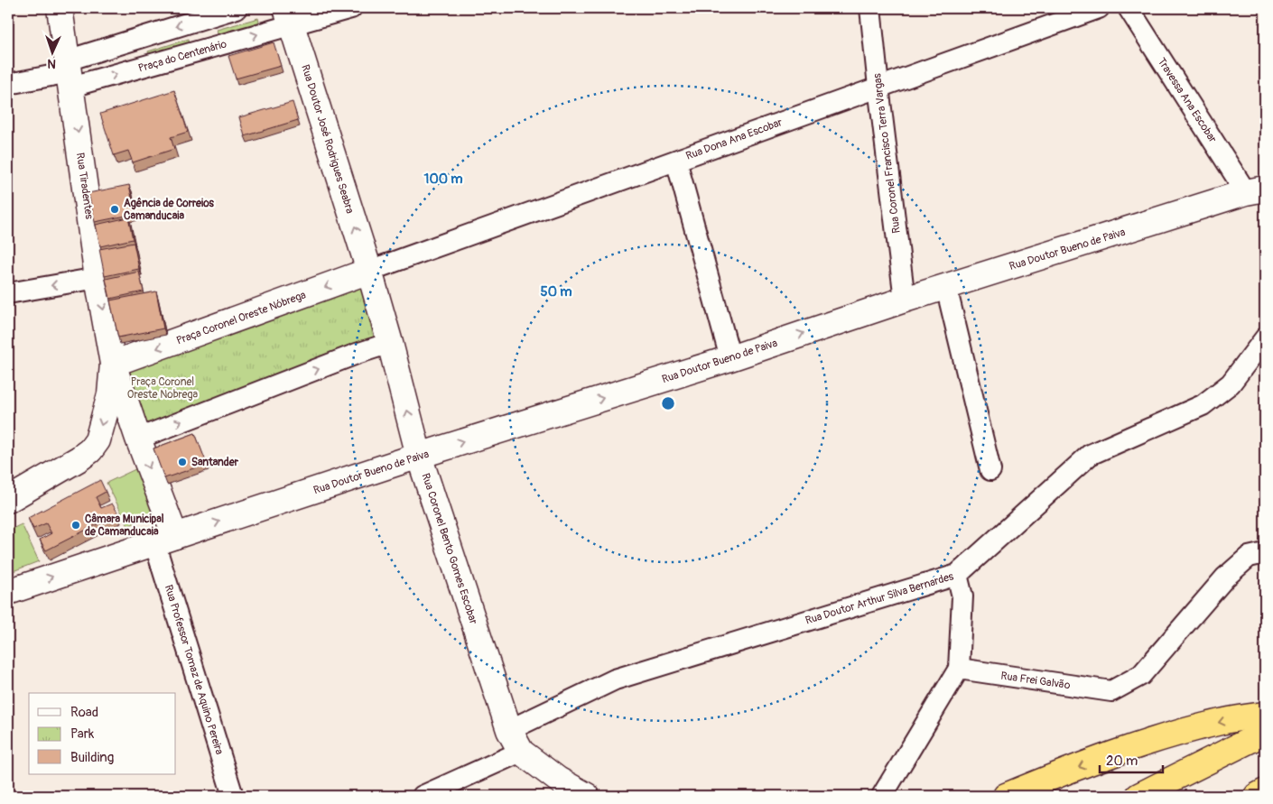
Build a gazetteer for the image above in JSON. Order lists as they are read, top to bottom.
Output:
{
  "streets": {
    "main road": [
      "Rua Doutor José Rodrigues Seabra",
      "Rua Tiradentes",
      "Rua Doutor Bueno de Paiva",
      "Praça Coronel Oreste Nóbrega",
      "Rua Coronel Bento Gomes Escobar"
    ],
    "street": [
      "Praça do Centenário",
      "Travessa Ana Escobar",
      "Rua Dona Ana Escobar",
      "Rua Coronel Francisco Terra Vargas",
      "Rua Doutor Arthur Silva Bernardes",
      "Rua Professor Tomaz de Aquino Pereira",
      "Rua Frei Galvão"
    ]
  },
  "crossings": [
    ["Praça do Centenário", "Rua Doutor José Rodrigues Seabra"],
    ["Praça do Centenário", "Rua Tiradentes"],
    ["Travessa Ana Escobar", "Rua Doutor Bueno de Paiva"],
    ["Rua Doutor José Rodrigues Seabra", "Rua Dona Ana Escobar"],
    ["Rua Doutor José Rodrigues Seabra", "Praça Coronel Oreste Nóbrega"],
    ["Rua Doutor José Rodrigues Seabra", "Rua Coronel Bento Gomes Escobar"],
    ["Rua Dona Ana Escobar", "Rua Coronel Francisco Terra Vargas"],
    ["Rua Dona Ana Escobar", "Praça Coronel Oreste Nóbrega"],
    ["Rua Dona Ana Escobar", "Rua Coronel Bento Gomes Escobar"],
    ["Rua Coronel Francisco Terra Vargas", "Rua Doutor Bueno de Paiva"],
    ["Rua Tiradentes", "Praça Coronel Oreste Nóbrega"],
    ["Rua Doutor Bueno de Paiva", "Rua Coronel Bento Gomes Escobar"],
    ["Rua Doutor Bueno de Paiva", "Rua Professor Tomaz de Aquino Pereira"],
    ["Praça Coronel Oreste Nóbrega", "Rua Coronel Bento Gomes Escobar"],
    ["Rua Coronel Bento Gomes Escobar", "Rua Doutor Arthur Silva Bernardes"]
  ],
  "one_way": [
    "Rua Doutor José Rodrigues Seabra",
    "Rua Tiradentes",
    "Rua Doutor Bueno de Paiva",
    "Praça Coronel Oreste Nóbrega"
  ],
  "parks": ["Praça Coronel Oreste Nobrega"],
  "places": ["Agência de Correios Camanducaia", "Santander", "Câmara Municipal de Camanducaia"],
  "legend": ["Road", "Park", "Building"],
  "scale_bar": "20 m",
  "north": "bottom",
  "rings": ["100 m", "50 m"]
}
